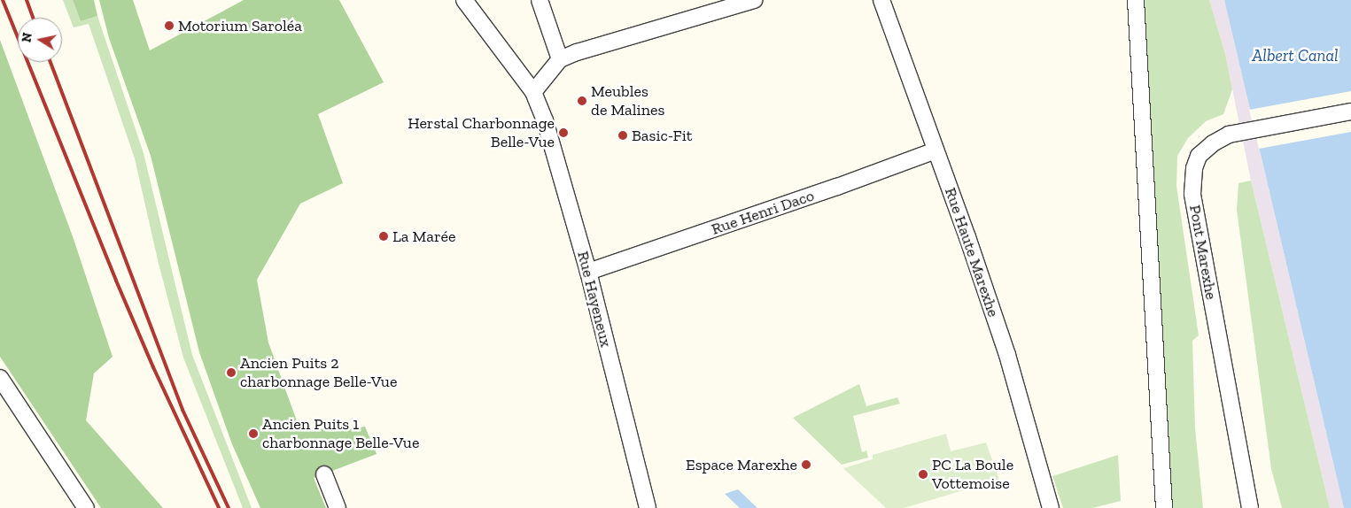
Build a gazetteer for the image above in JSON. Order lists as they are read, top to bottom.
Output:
{
  "streets": {
    "street": [
      "Rue Henri Daco",
      "Rue Haute Marexhe",
      "Pont Marexhe",
      "Rue Hayeneux"
    ]
  },
  "crossings": [
    ["Rue Henri Daco", "Rue Haute Marexhe"],
    ["Rue Henri Daco", "Rue Hayeneux"]
  ],
  "water": ["Albert Canal"],
  "places": [
    "Motorium Saroléa",
    "Meubles de Malines",
    "Herstal Charbonnage Belle-Vue",
    "Basic-Fit",
    "La Marée",
    "Ancien Puits 2 charbonnage Belle-Vue",
    "Ancien Puits 1 charbonnage Belle-Vue",
    "Espace Marexhe",
    "PC La Boule Vottemoise"
  ],
  "north": "left"
}
